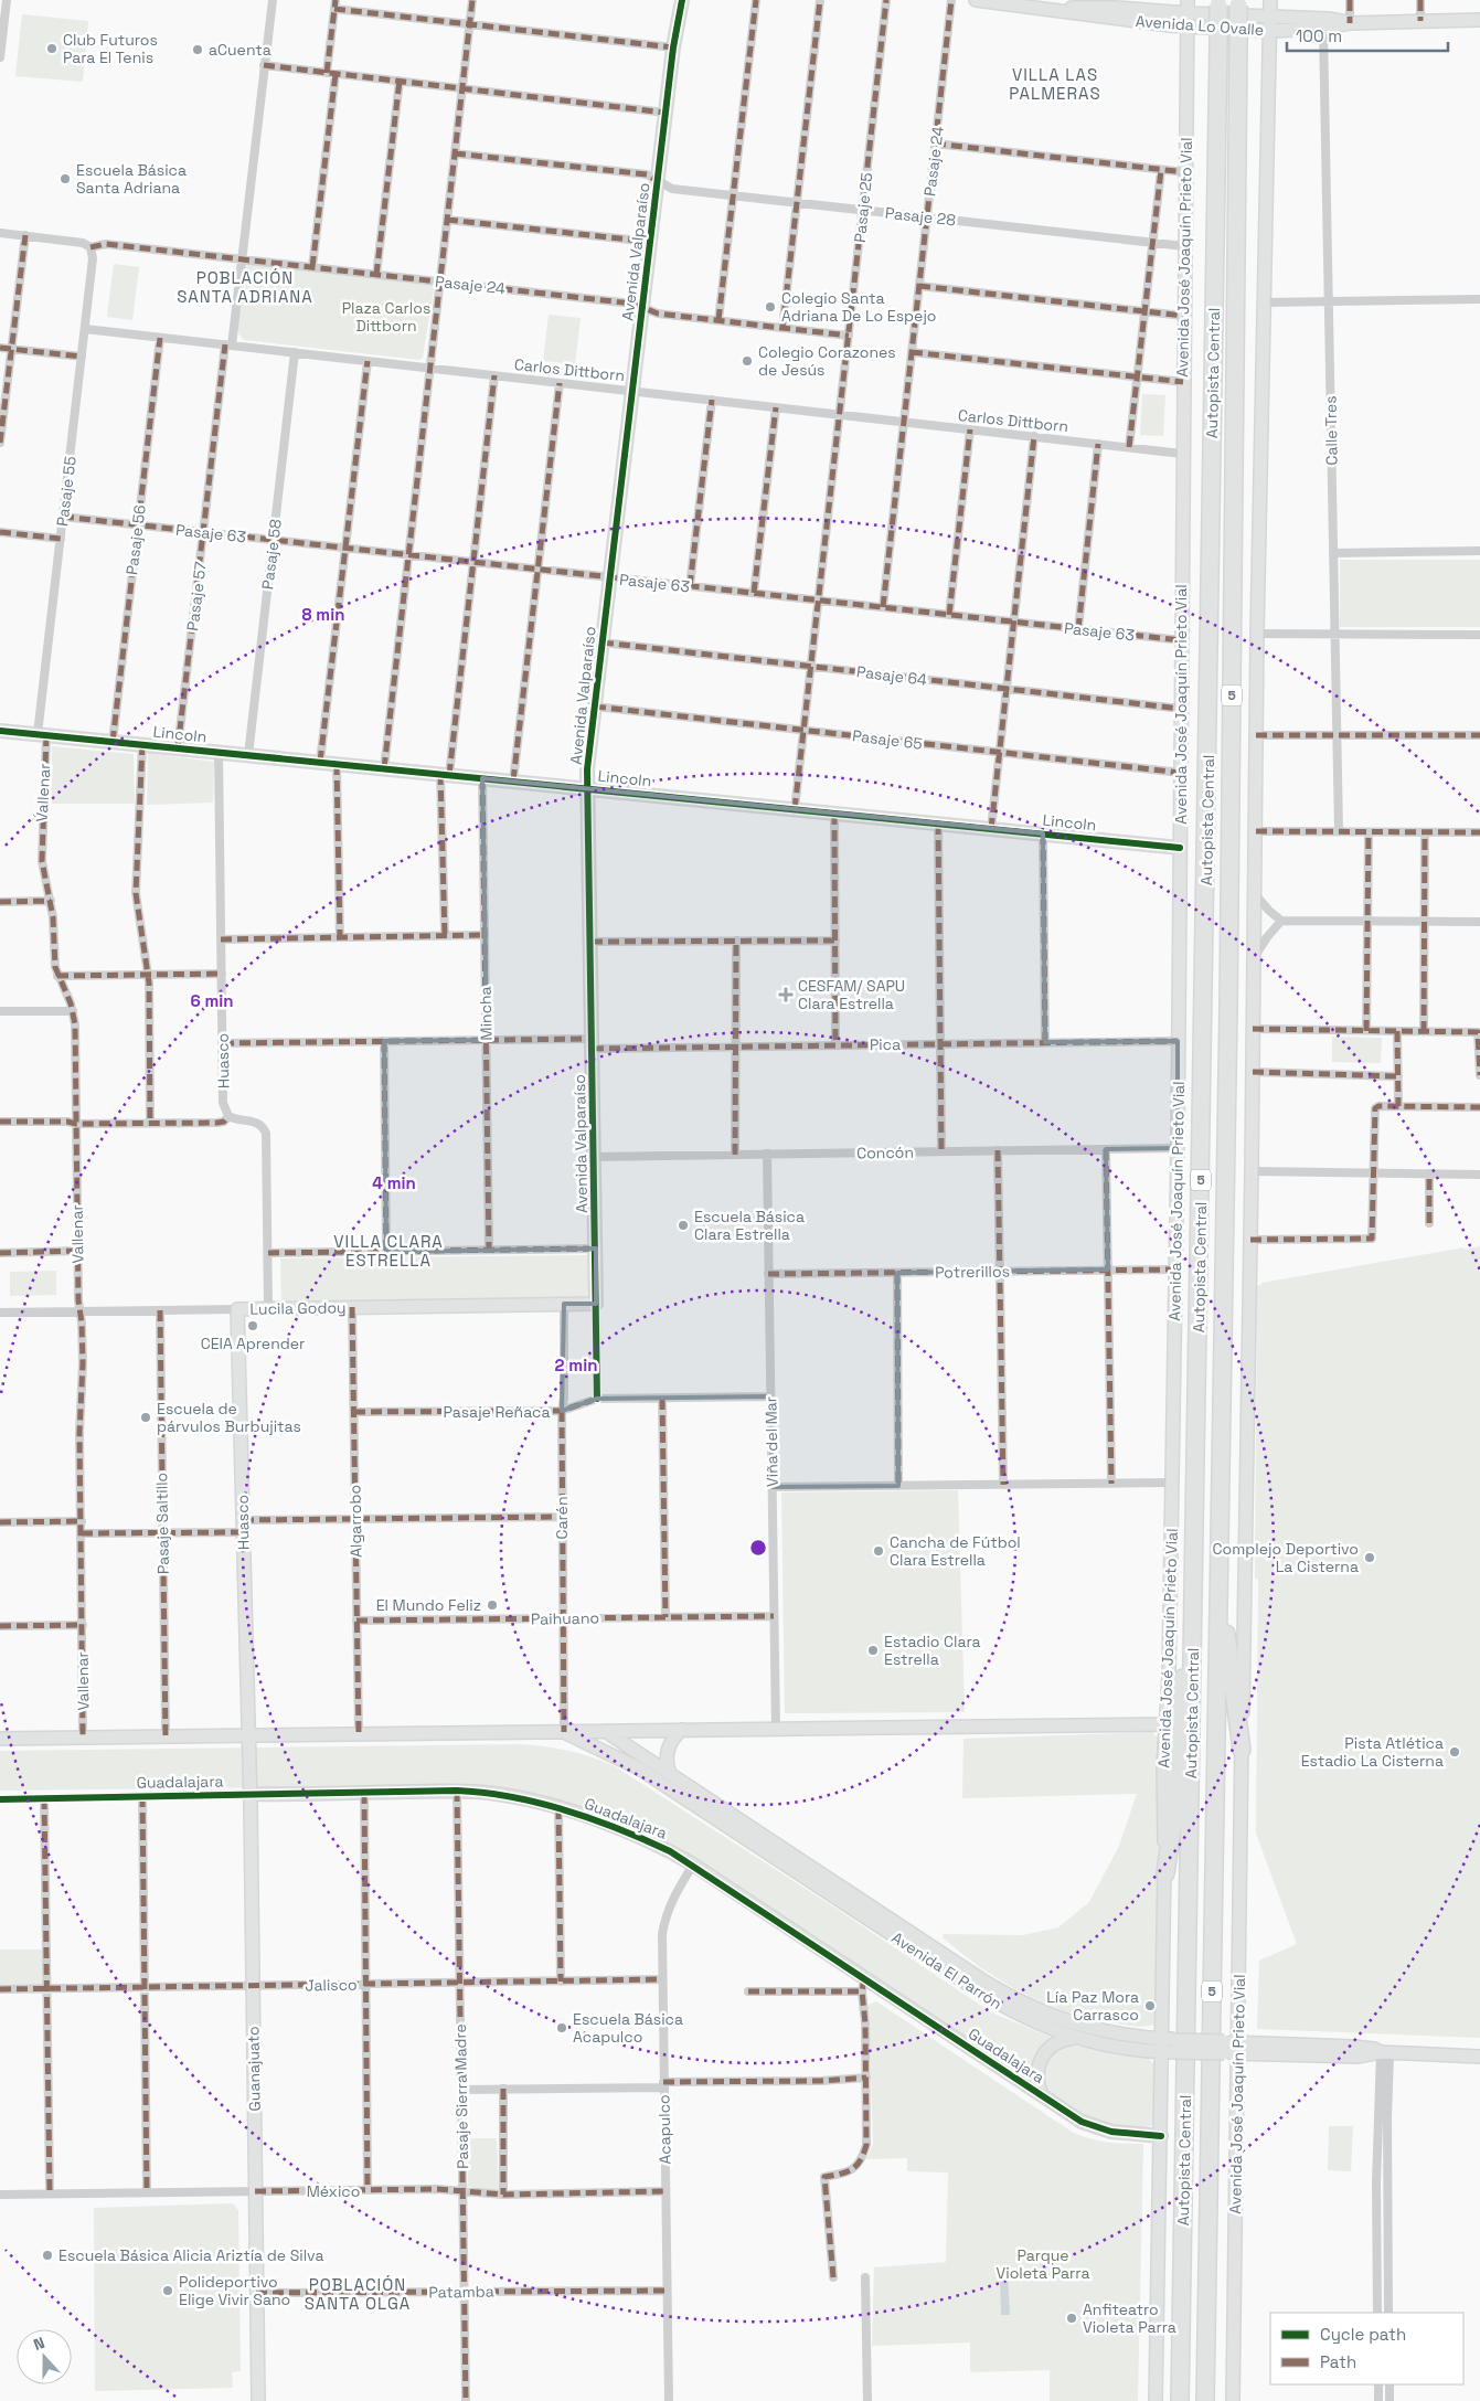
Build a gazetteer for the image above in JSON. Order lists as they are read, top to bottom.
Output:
{
  "streets": {
    "highway": ["Autopista Central", "5"],
    "main road": [
      "Avenida Lo Ovalle",
      "Avenida Valparaíso",
      "Avenida José Joaquín Prieto Vial",
      "Lincoln",
      "Huasco",
      "Lucila Godoy",
      "Guadalajara",
      "Avenida El Parrón",
      "Guanajuato"
    ],
    "street": [
      "Pasaje 24",
      "Pasaje 25",
      "Pasaje 28",
      "Carlos Dittborn",
      "Calle Tres",
      "Pasaje 55",
      "Pasaje 63",
      "Pasaje 56",
      "Pasaje 58",
      "Pasaje 57",
      "Pasaje 64",
      "Pasaje 65",
      "Vallenar",
      "Mincha",
      "Pica",
      "Concón",
      "Potrerillos",
      "Pasaje Reñaca",
      "Viña del Mar",
      "Carén",
      "Algarrobo",
      "Pasaje Saltillo",
      "Paihuano",
      "Jalisco",
      "Pasaje Sierra Madre",
      "Acapulco",
      "México",
      "Patamba"
    ]
  },
  "crossings": [
    ["Avenida Lo Ovalle", "Avenida José Joaquín Prieto Vial"],
    ["Avenida Lo Ovalle", "Calle Tres"],
    ["Pasaje 24", "Pasaje 25"],
    ["Pasaje 24", "Pasaje 28"],
    ["Pasaje 24", "Avenida Valparaíso"],
    ["Pasaje 24", "Carlos Dittborn"],
    ["Pasaje 24", "Pasaje 55"],
    ["Pasaje 24", "Pasaje 63"],
    ["Pasaje 24", "Pasaje 57"],
    ["Pasaje 25", "Pasaje 28"],
    ["Pasaje 25", "Carlos Dittborn"],
    ["Pasaje 25", "Pasaje 63"],
    ["Pasaje 25", "Pasaje 64"],
    ["Pasaje 25", "Lincoln"],
    ["Pasaje 25", "Pasaje 65"],
    ["Pasaje 28", "Avenida Valparaíso"],
    ["Pasaje 28", "Avenida José Joaquín Prieto Vial"],
    ["Avenida Valparaíso", "Carlos Dittborn"],
    ["Avenida Valparaíso", "Pasaje 63"],
    ["Avenida Valparaíso", "Pasaje 64"],
    ["Avenida Valparaíso", "Lincoln"],
    ["Avenida Valparaíso", "Pasaje 65"],
    ["Avenida Valparaíso", "Pica"],
    ["Avenida Valparaíso", "Concón"],
    ["Avenida Valparaíso", "Lucila Godoy"],
    ["Avenida Valparaíso", "Pasaje Reñaca"],
    ["Avenida José Joaquín Prieto Vial", "Carlos Dittborn"],
    ["Avenida José Joaquín Prieto Vial", "Pasaje 63"],
    ["Avenida José Joaquín Prieto Vial", "Pasaje 64"],
    ["Avenida José Joaquín Prieto Vial", "Lincoln"],
    ["Avenida José Joaquín Prieto Vial", "Pasaje 65"],
    ["Avenida José Joaquín Prieto Vial", "Pica"],
    ["Avenida José Joaquín Prieto Vial", "Concón"],
    ["Avenida José Joaquín Prieto Vial", "Potrerillos"],
    ["Avenida José Joaquín Prieto Vial", "Guadalajara"],
    ["Avenida José Joaquín Prieto Vial", "Avenida El Parrón"],
    ["Carlos Dittborn", "Pasaje 55"],
    ["Carlos Dittborn", "Pasaje 56"],
    ["Carlos Dittborn", "Pasaje 58"],
    ["Carlos Dittborn", "Pasaje 57"],
    ["Pasaje 55", "Pasaje 63"],
    ["Pasaje 55", "Lincoln"],
    ["Pasaje 55", "Vallenar"],
    ["Pasaje 63", "Pasaje 56"],
    ["Pasaje 63", "Pasaje 58"],
    ["Pasaje 63", "Pasaje 57"],
    ["Pasaje 56", "Lincoln"],
    ["Pasaje 58", "Lincoln"],
    ["Pasaje 57", "Lincoln"],
    ["Lincoln", "Vallenar"],
    ["Lincoln", "Mincha"],
    ["Lincoln", "Huasco"],
    ["Vallenar", "Lucila Godoy"],
    ["Mincha", "Pica"],
    ["Pica", "Huasco"],
    ["Huasco", "Lucila Godoy"],
    ["Huasco", "Guanajuato"],
    ["Concón", "Viña del Mar"],
    ["Potrerillos", "Viña del Mar"],
    ["Lucila Godoy", "Carén"],
    ["Lucila Godoy", "Algarrobo"],
    ["Lucila Godoy", "Pasaje Saltillo"],
    ["Pasaje Reñaca", "Viña del Mar"],
    ["Pasaje Reñaca", "Carén"],
    ["Pasaje Reñaca", "Algarrobo"],
    ["Viña del Mar", "Paihuano"],
    ["Carén", "Paihuano"],
    ["Carén", "Avenida El Parrón"],
    ["Algarrobo", "Paihuano"],
    ["Guadalajara", "Guanajuato"],
    ["Guadalajara", "Pasaje Sierra Madre"],
    ["Guadalajara", "Acapulco"],
    ["Jalisco", "Guanajuato"],
    ["Jalisco", "Pasaje Sierra Madre"],
    ["Jalisco", "Acapulco"],
    ["Guanajuato", "México"],
    ["Guanajuato", "Patamba"],
    ["Pasaje Sierra Madre", "México"],
    ["Pasaje Sierra Madre", "Patamba"],
    ["Acapulco", "México"],
    ["Acapulco", "Patamba"]
  ],
  "districts": [
    "VILLA LAS PALMERAS",
    "POBLACIÓN SANTA ADRIANA",
    "VILLA CLARA ESTRELLA",
    "POBLACIÓN SANTA OLGA"
  ],
  "parks": ["Plaza Carlos Dittborn", "Parque Violeta Parra"],
  "places": {
    "other": [
      "Club Futuros Para El Tenis",
      "aCuenta",
      "Escuela Básica Santa Adriana",
      "Colegio Santa Adriana De Lo Espejo",
      "Colegio Corazones de Jesús",
      "Escuela Básica Clara Estrella",
      "CEIA Aprender",
      "Escuela de párvulos Burbujitas",
      "Cancha de Fútbol Clara Estrella",
      "Complejo Deportivo La Cisterna",
      "El Mundo Feliz",
      "Estadio Clara Estrella",
      "Pista Atlética Estadio La Cisterna",
      "Lía Paz Mora Carrasco",
      "Escuela Básica Acapulco",
      "Escuela Básica Alicia Ariztía de Silva",
      "Polideportivo Elige Vivir Sano",
      "Anfiteatro Violeta Parra"
    ],
    "health": ["CESFAM/ SAPU Clara Estrella"]
  },
  "legend": ["Cycle path", "Path"],
  "scale_bar": "100 m",
  "north": "top",
  "rings": [
    "8 min",
    "6 min",
    "4 min",
    "2 min"
  ]
}
